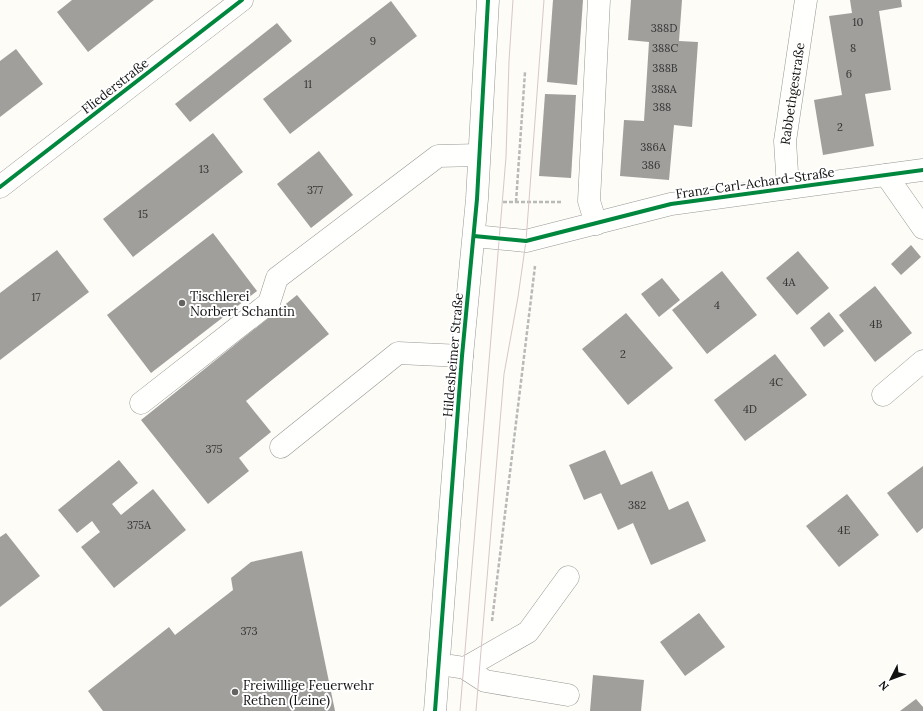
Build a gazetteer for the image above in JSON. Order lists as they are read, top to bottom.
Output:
{
  "streets": {
    "street": [
      "Fliederstraße",
      "Rabbethgestraße",
      "Franz-Carl-Achard-Straße",
      "Hildesheimer Straße"
    ]
  },
  "crossings": [
    ["Rabbethgestraße", "Franz-Carl-Achard-Straße"],
    ["Franz-Carl-Achard-Straße", "Hildesheimer Straße"]
  ],
  "places": ["Tischlerei Norbert Schantin", "Freiwillige Feuerwehr Rethen (Leine)"],
  "house_numbers": [
    "10",
    "388D",
    "9",
    "388C",
    "8",
    "388B",
    "6",
    "11",
    "388A",
    "388",
    "2",
    "386A",
    "386",
    "13",
    "377",
    "15",
    "4A",
    "17",
    "4",
    "4B",
    "2",
    "4C",
    "4D",
    "375",
    "382",
    "375A",
    "4E",
    "373"
  ],
  "north": "bottom left"
}
